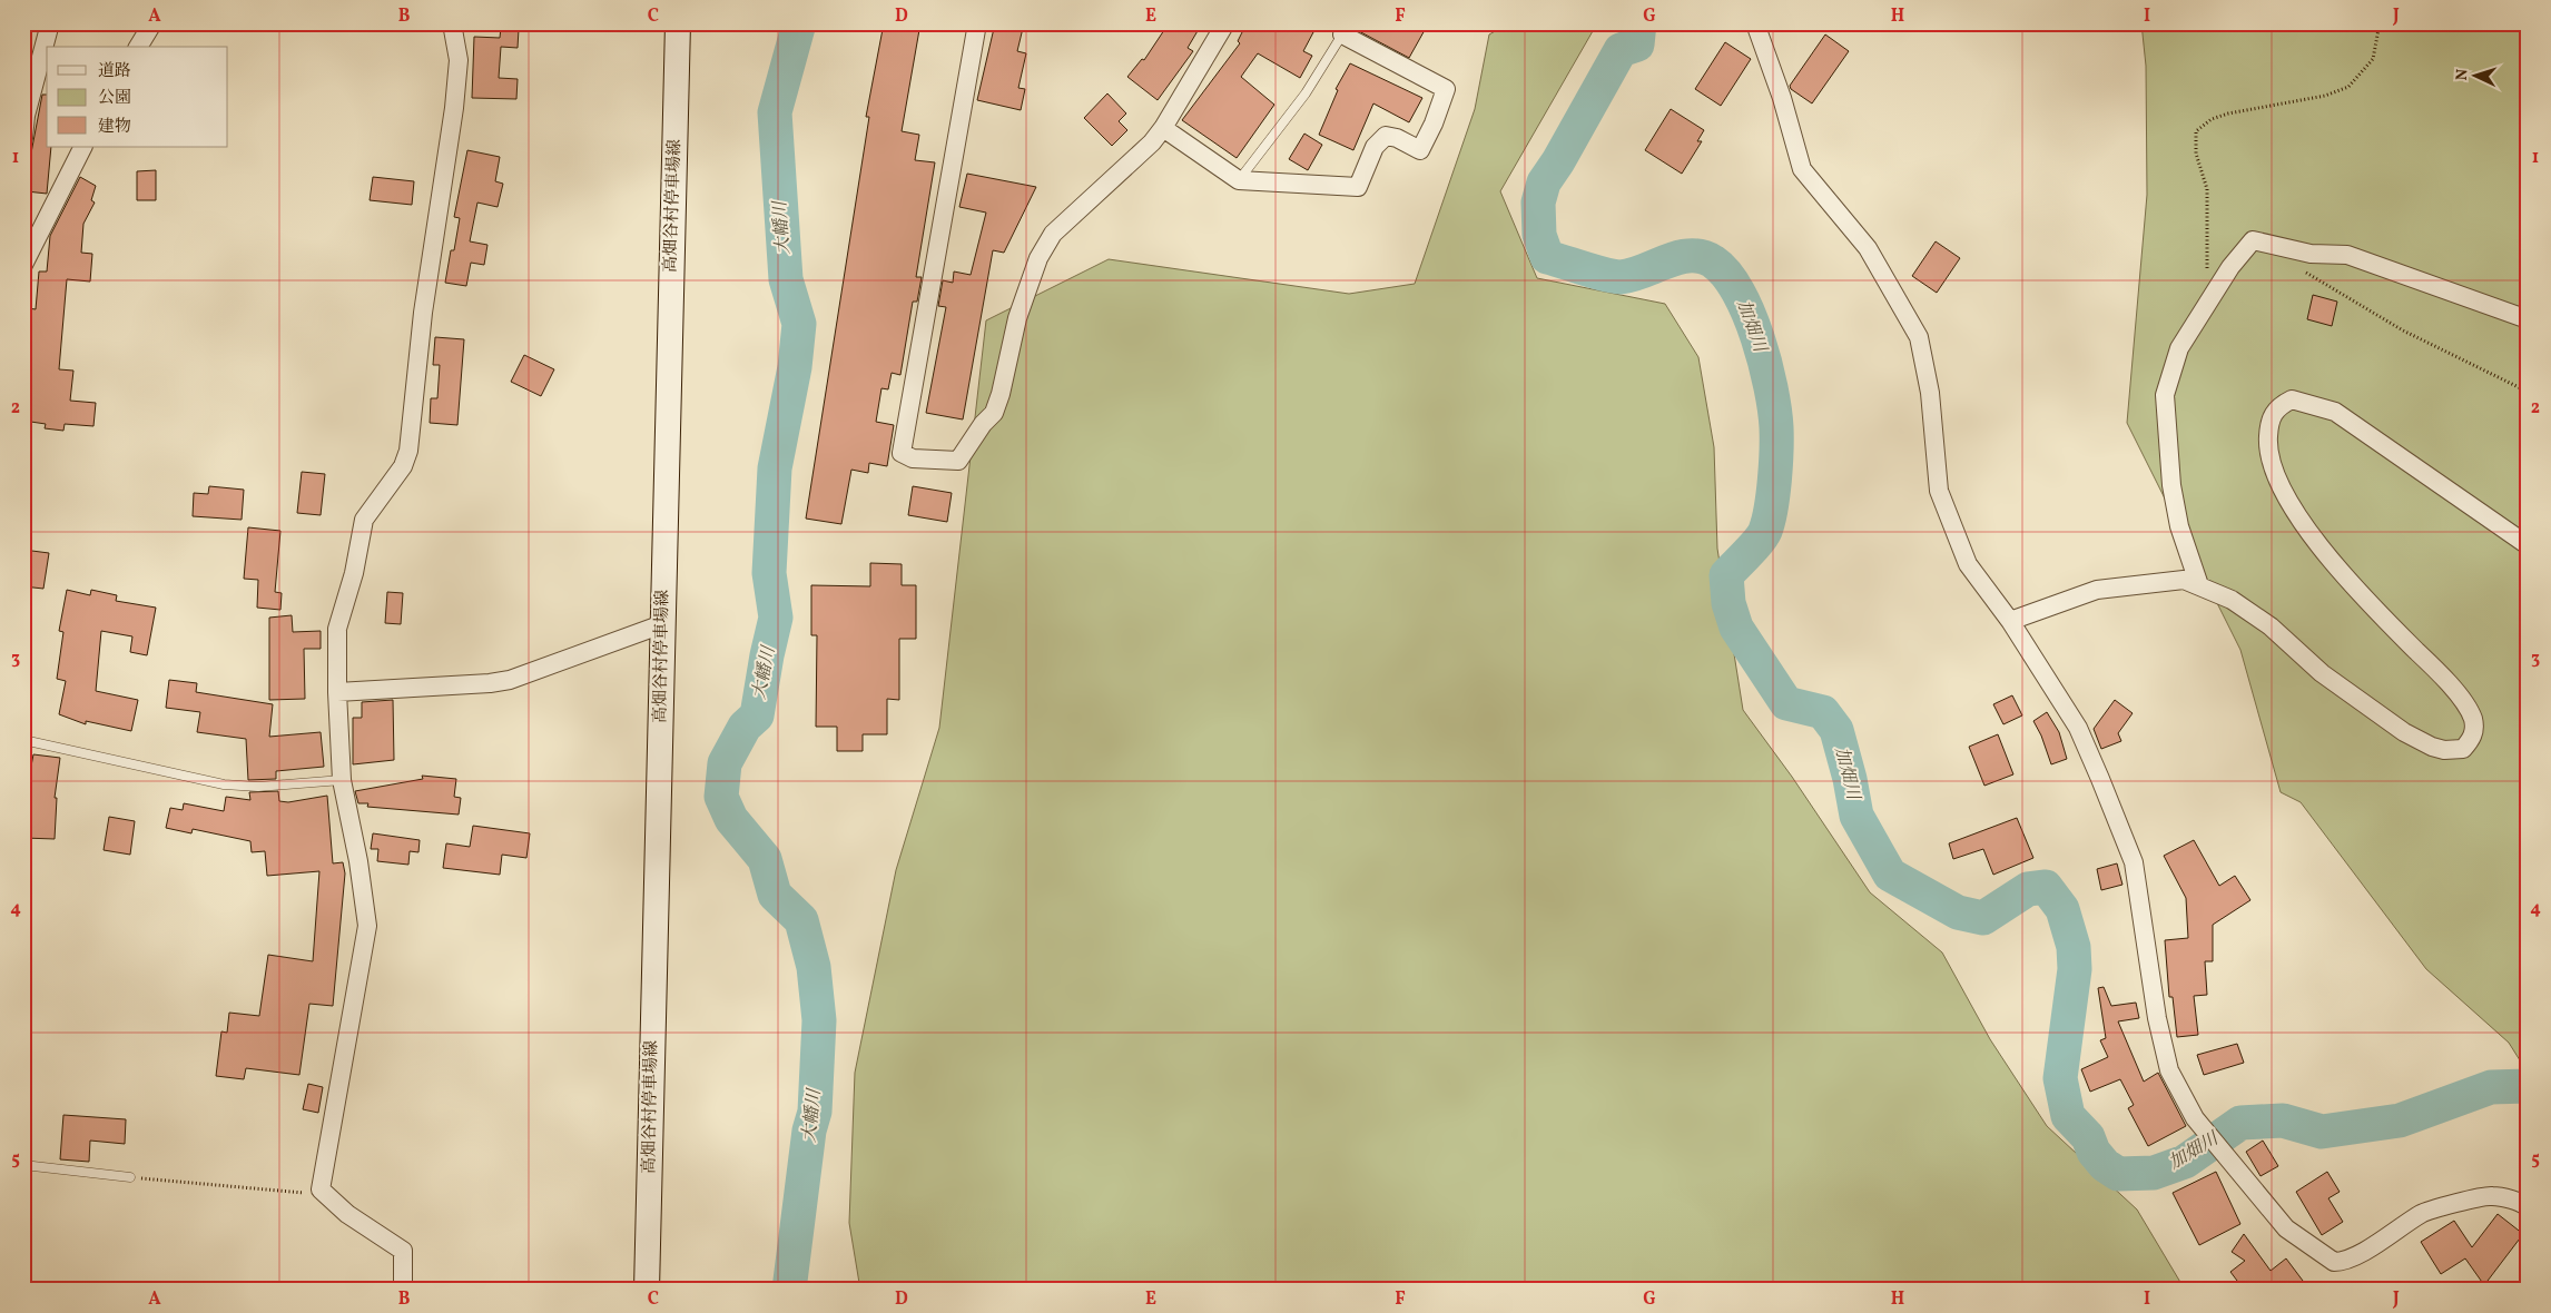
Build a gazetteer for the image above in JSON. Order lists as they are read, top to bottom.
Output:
{
  "streets": {
    "main road": ["高畑谷村停車場線"]
  },
  "water": ["大幡川", "加畑川"],
  "legend": ["道路", "公園", "建物"],
  "north": "left",
  "grid": {
    "columns": [
      "A",
      "B",
      "C",
      "D",
      "E",
      "F",
      "G",
      "H",
      "I",
      "J"
    ],
    "rows": [
      "1",
      "2",
      "3",
      "4",
      "5"
    ]
  }
}
